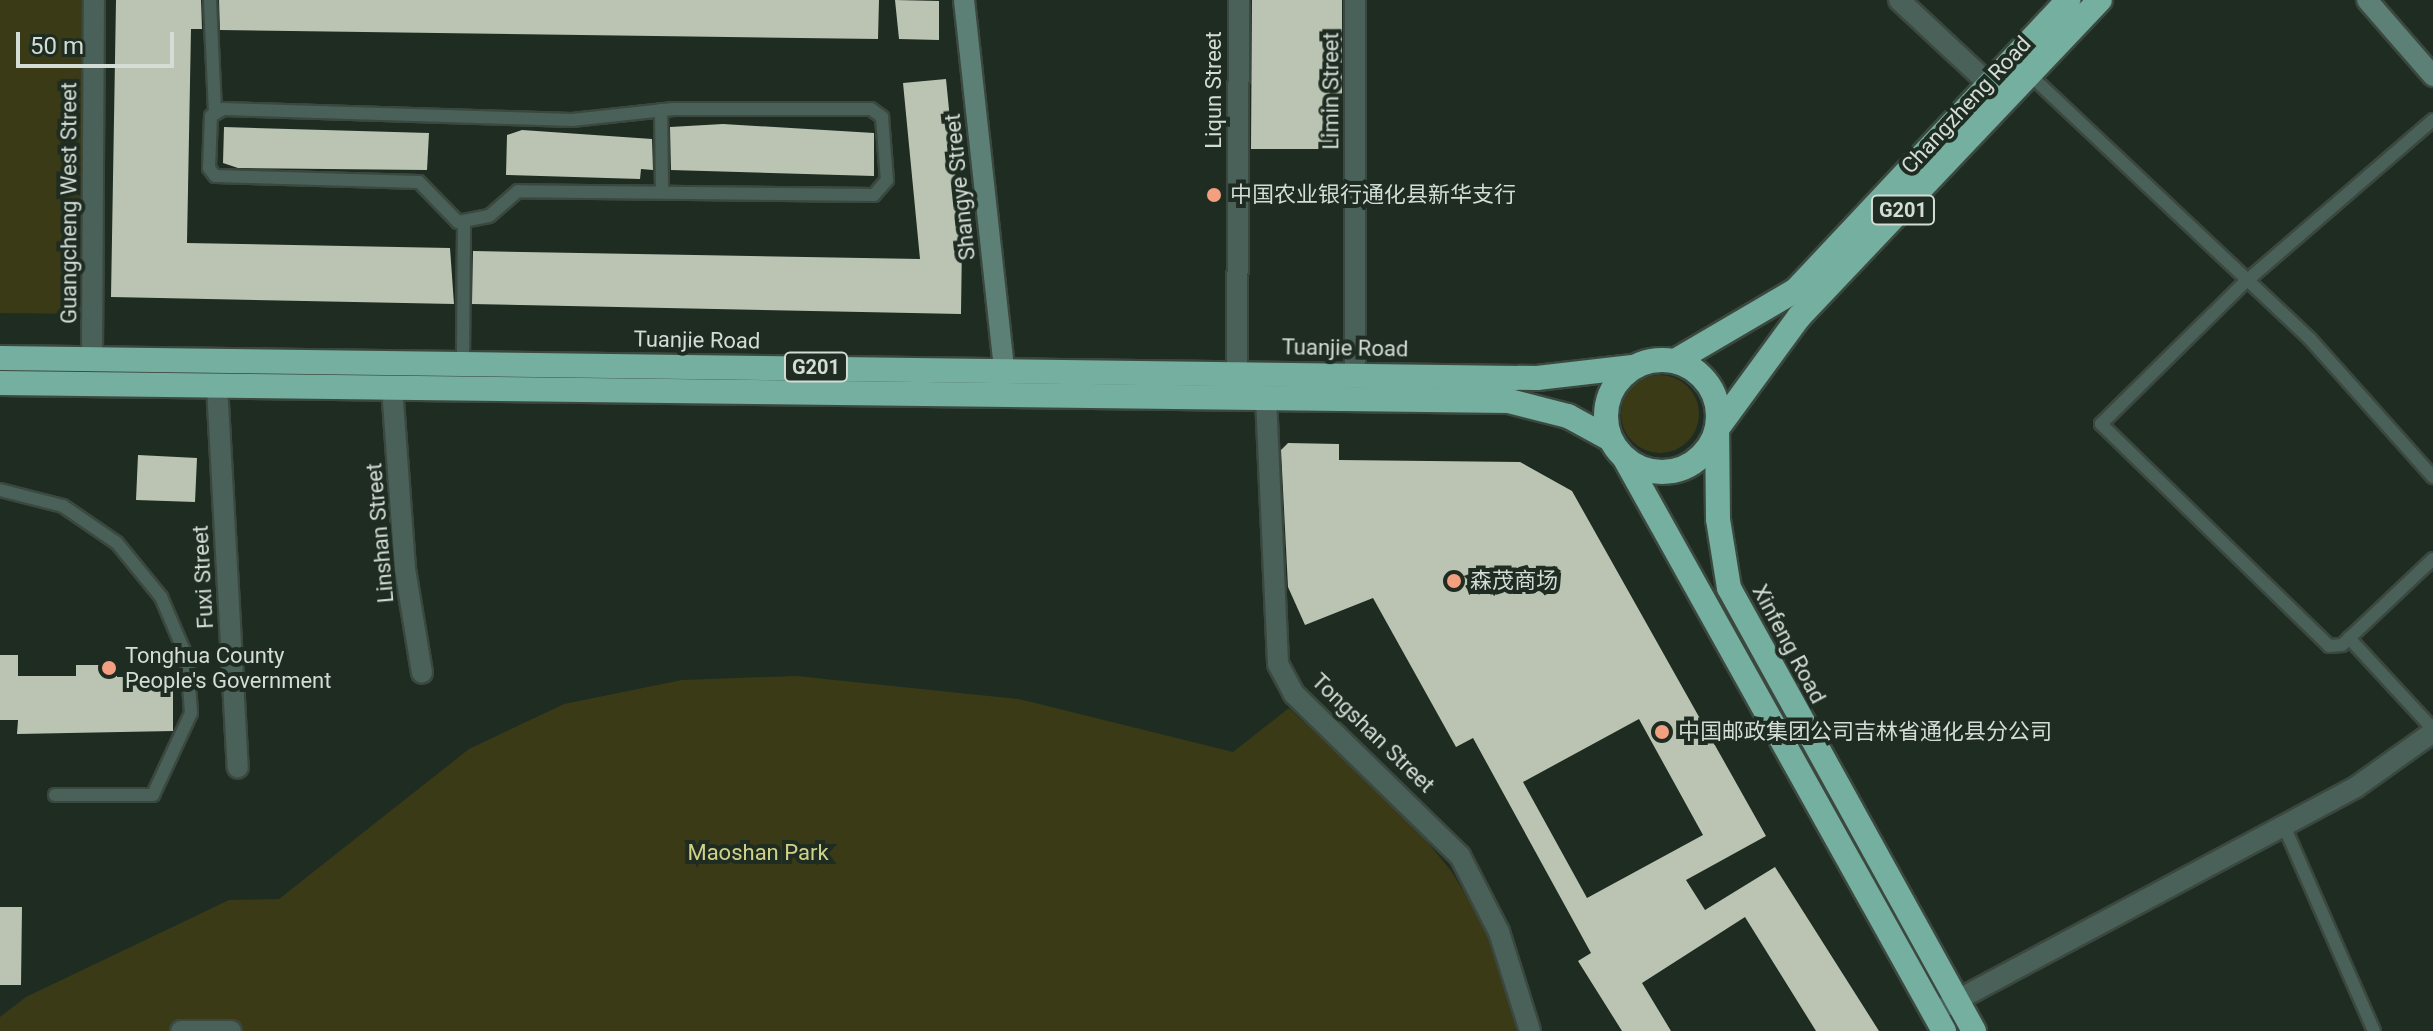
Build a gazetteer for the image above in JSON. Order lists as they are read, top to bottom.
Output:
{
  "streets": {
    "highway": [
      "Changzheng Road",
      "G201",
      "Tuanjie Road",
      "Xinfeng Road"
    ],
    "street": [
      "Liqun Street",
      "Limin Street",
      "Shangye Street",
      "Guangcheng West Street",
      "Linshan Street",
      "Fuxi Street",
      "Tongshan Street"
    ]
  },
  "crossings": [
    ["Liqun Street", "Tuanjie Road"],
    ["Limin Street", "Tuanjie Road"],
    ["Changzheng Road", "G201"],
    ["Changzheng Road", "Tuanjie Road"],
    ["Changzheng Road", "Xinfeng Road"],
    ["Shangye Street", "Tuanjie Road"],
    ["Guangcheng West Street", "Tuanjie Road"],
    ["G201", "Tuanjie Road"],
    ["G201", "Linshan Street"],
    ["G201", "Fuxi Street"],
    ["G201", "Xinfeng Road"],
    ["G201", "Tongshan Street"],
    ["Tuanjie Road", "Xinfeng Road"]
  ],
  "parks": ["Maoshan Park"],
  "places": [
    "中国农业银行通化县新华支行",
    "森茂商场",
    "Tonghua County People's Government",
    "中国邮政集团公司吉林省通化县分公司"
  ],
  "scale_bar": "50 m"
}
